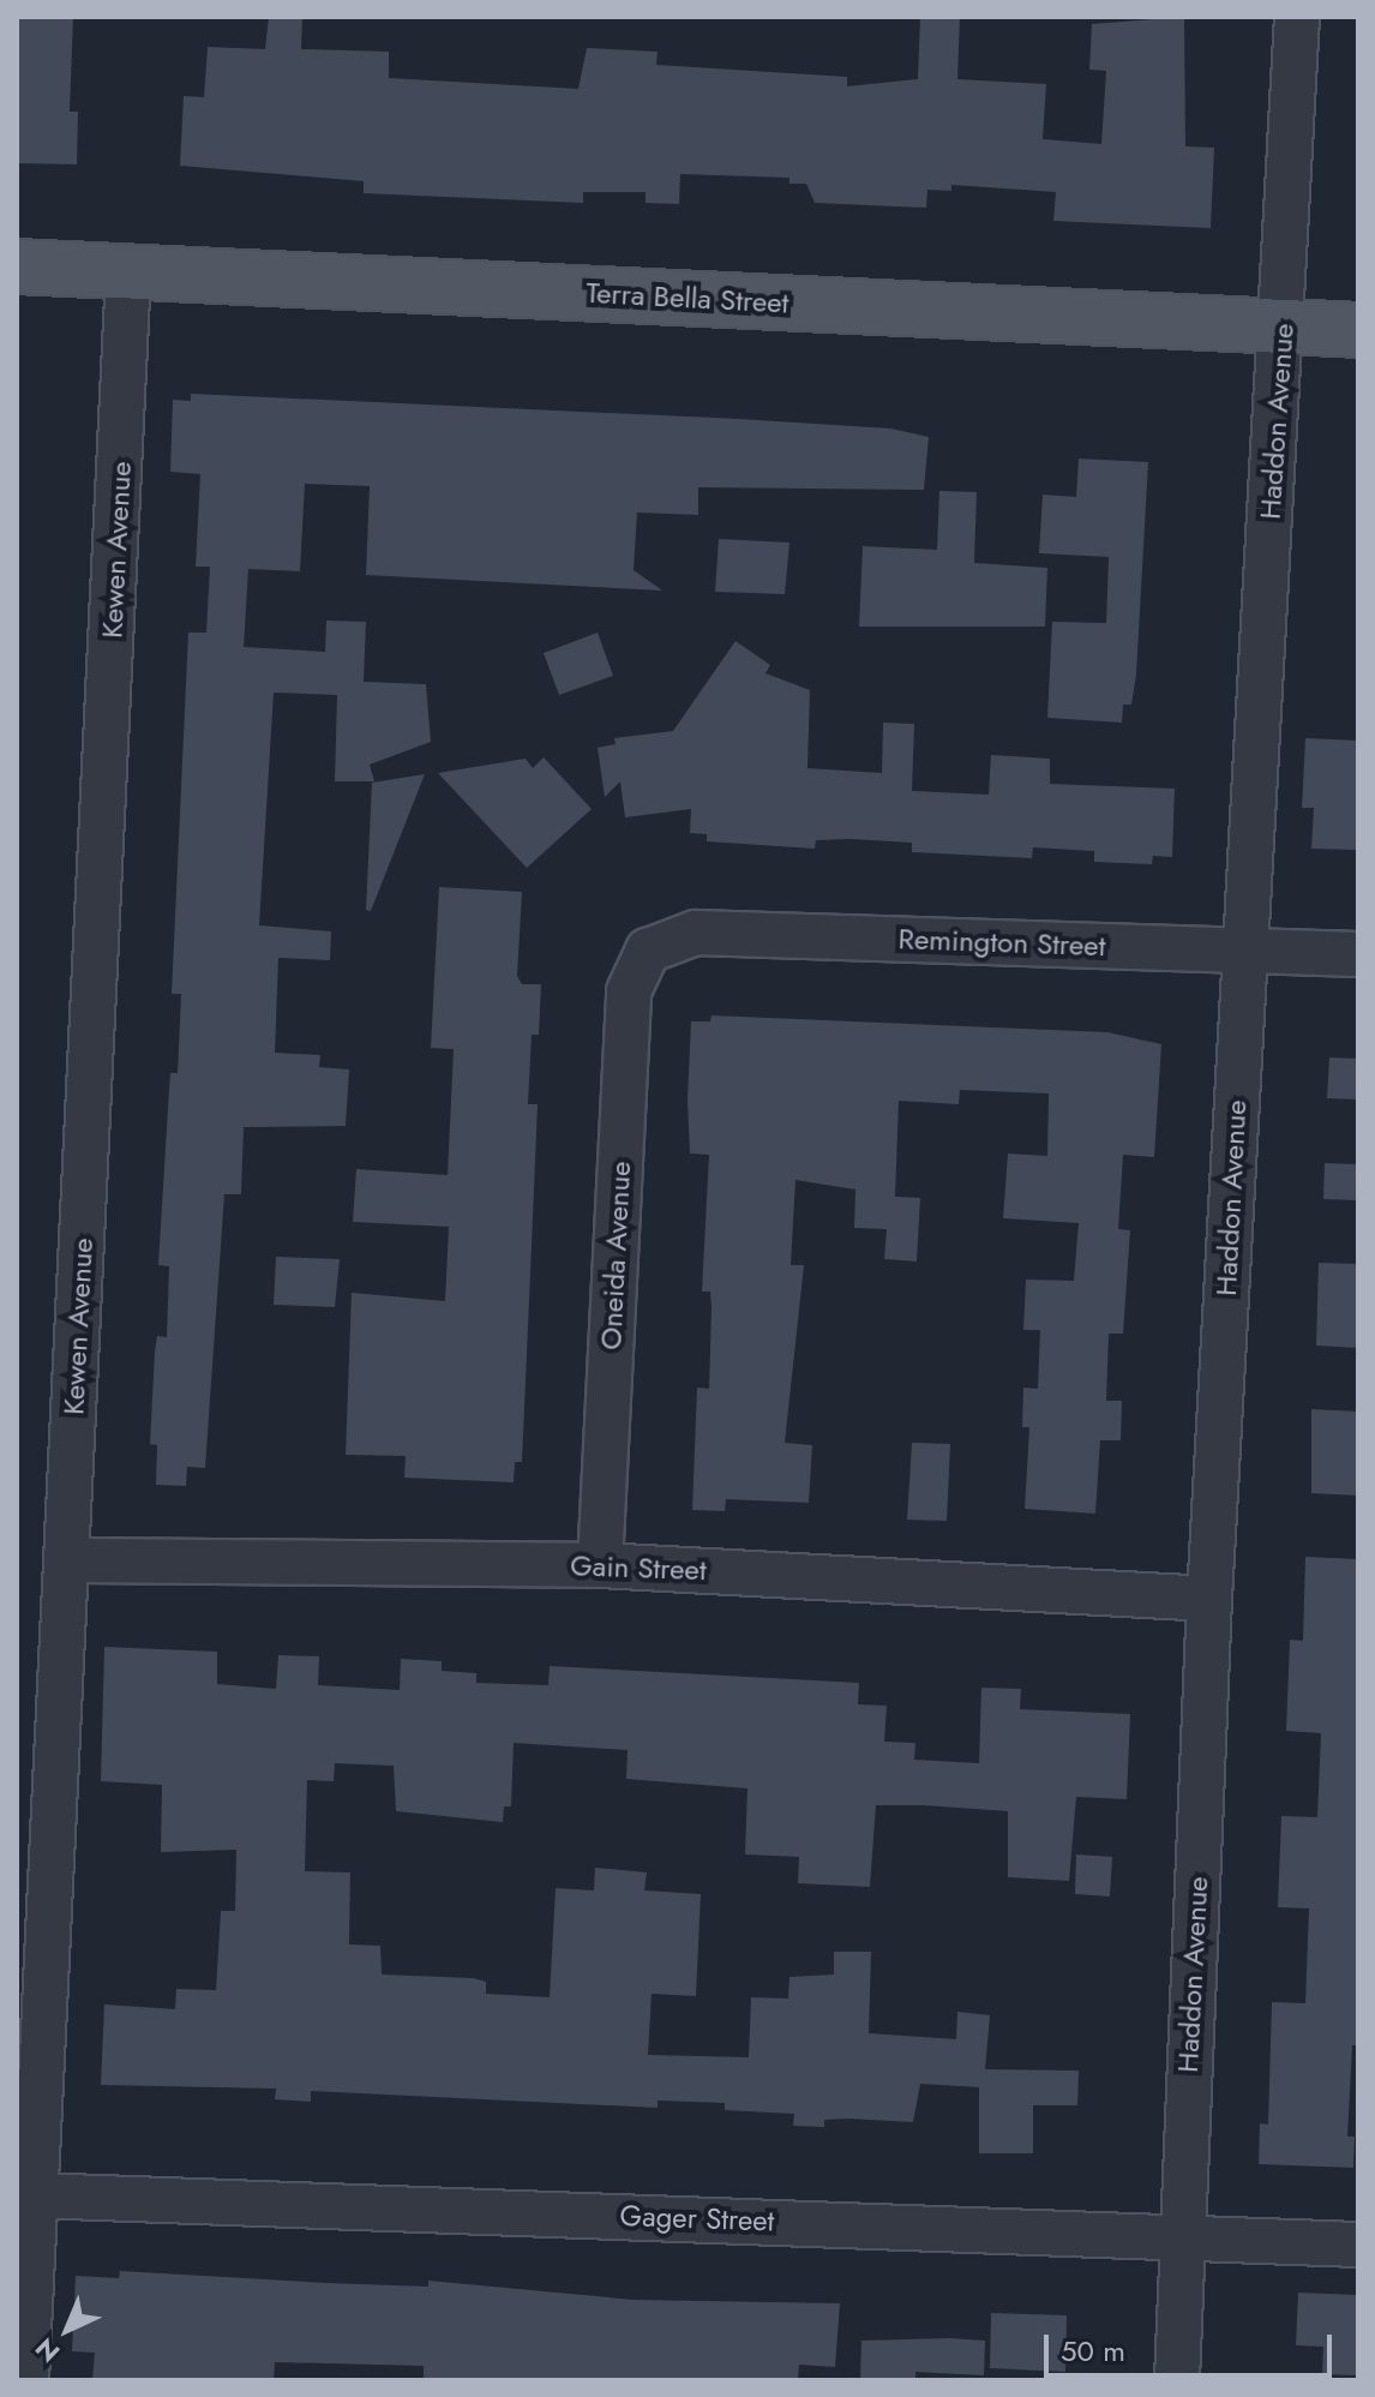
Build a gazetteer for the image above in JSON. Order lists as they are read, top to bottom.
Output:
{
  "streets": {
    "main road": ["Terra Bella Street"],
    "street": [
      "Haddon Avenue",
      "Kewen Avenue",
      "Remington Street",
      "Oneida Avenue",
      "Gain Street",
      "Gager Street"
    ]
  },
  "crossings": [
    ["Terra Bella Street", "Haddon Avenue"],
    ["Terra Bella Street", "Kewen Avenue"],
    ["Haddon Avenue", "Remington Street"],
    ["Haddon Avenue", "Gain Street"],
    ["Haddon Avenue", "Gager Street"],
    ["Kewen Avenue", "Gain Street"],
    ["Kewen Avenue", "Gager Street"],
    ["Remington Street", "Oneida Avenue"],
    ["Oneida Avenue", "Gain Street"]
  ],
  "scale_bar": "50 m",
  "north": "bottom left"
}
